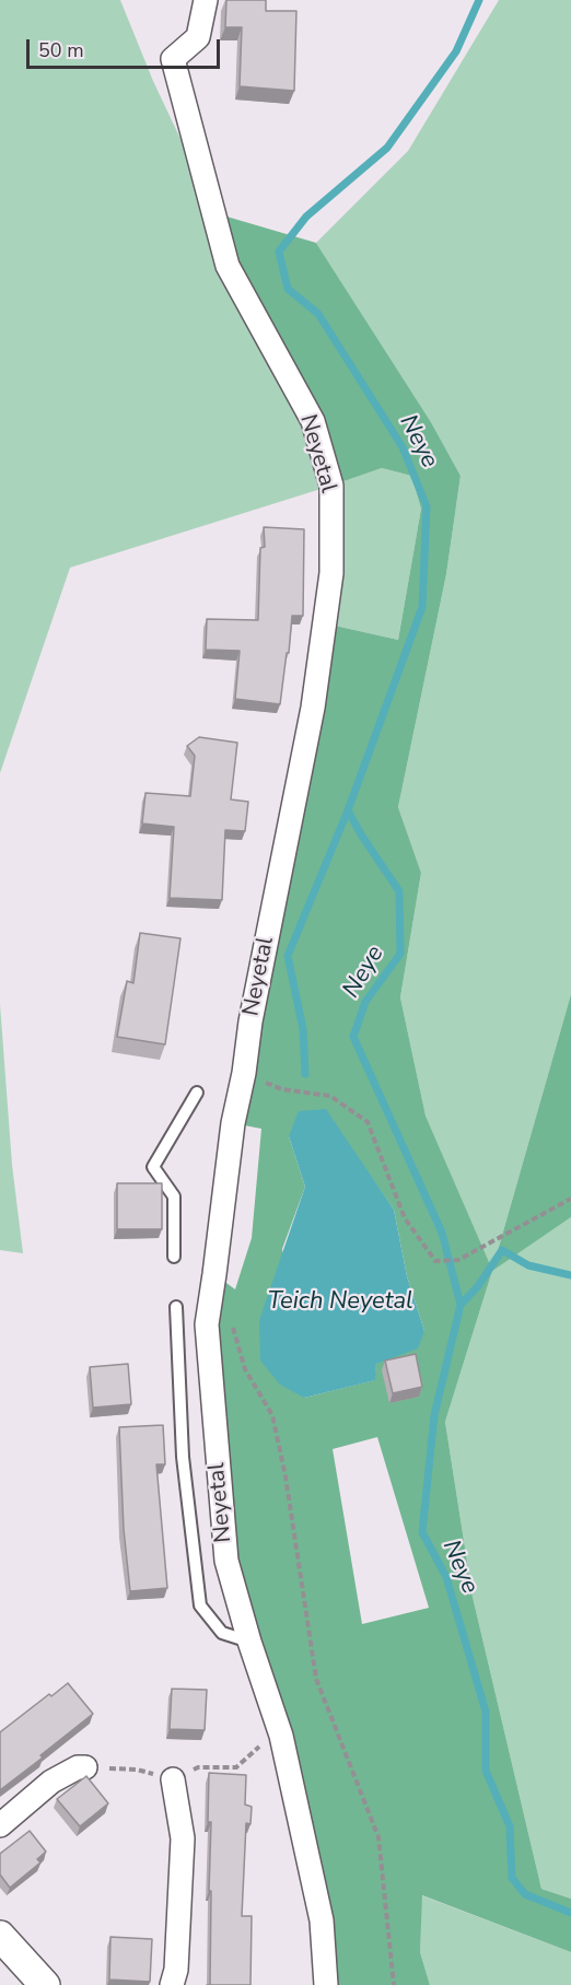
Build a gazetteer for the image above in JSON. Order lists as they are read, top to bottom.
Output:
{
  "streets": {
    "street": ["Neyetal"]
  },
  "water": ["Neye", "Teich Neyetal"],
  "scale_bar": "50 m"
}
